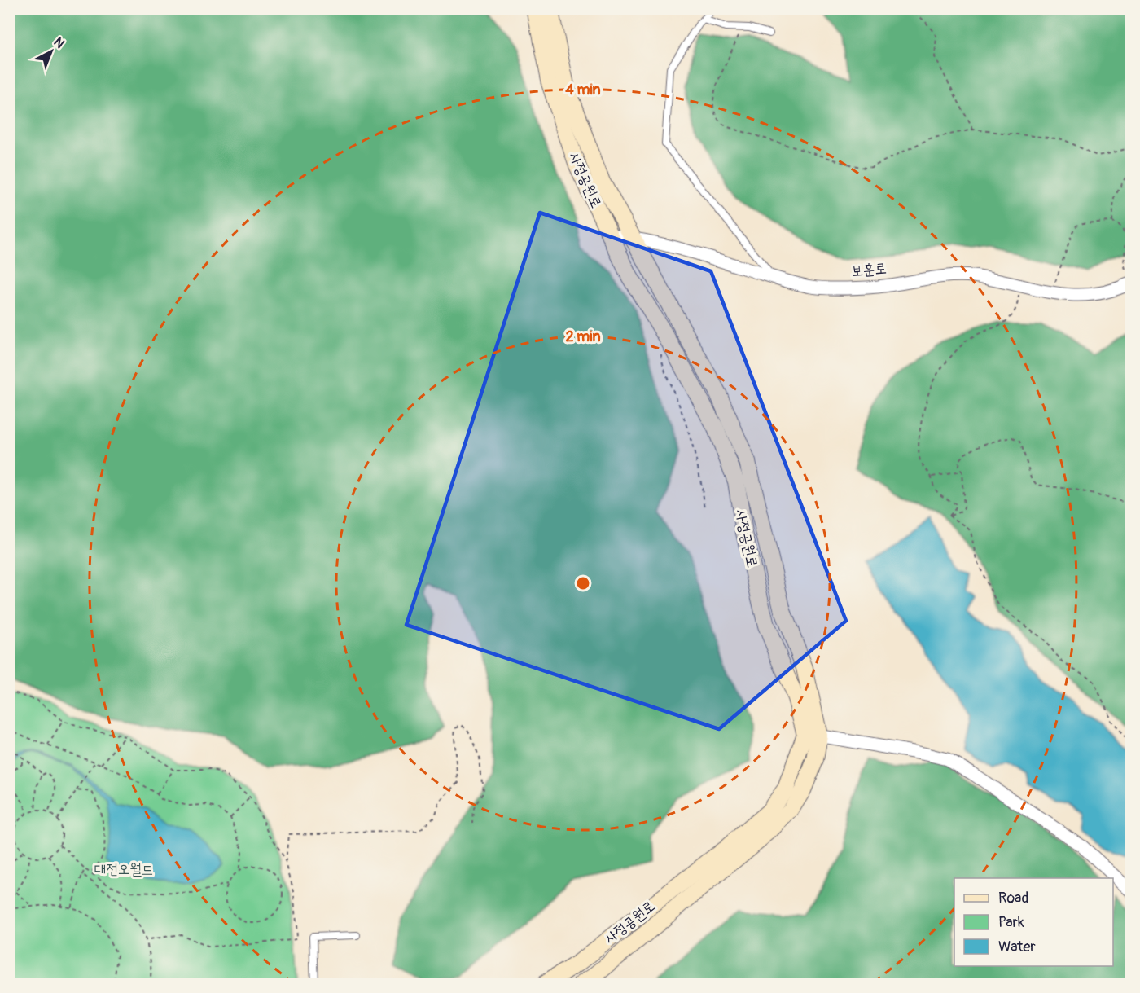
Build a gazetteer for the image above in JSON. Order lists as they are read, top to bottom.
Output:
{
  "streets": {
    "main road": ["사정공원로"],
    "street": ["보훈로"]
  },
  "crossings": [
    ["사정공원로", "보훈로"]
  ],
  "parks": ["대전오월드"],
  "legend": ["Road", "Park", "Water"],
  "north": "top right",
  "rings": ["4 min", "2 min"]
}
